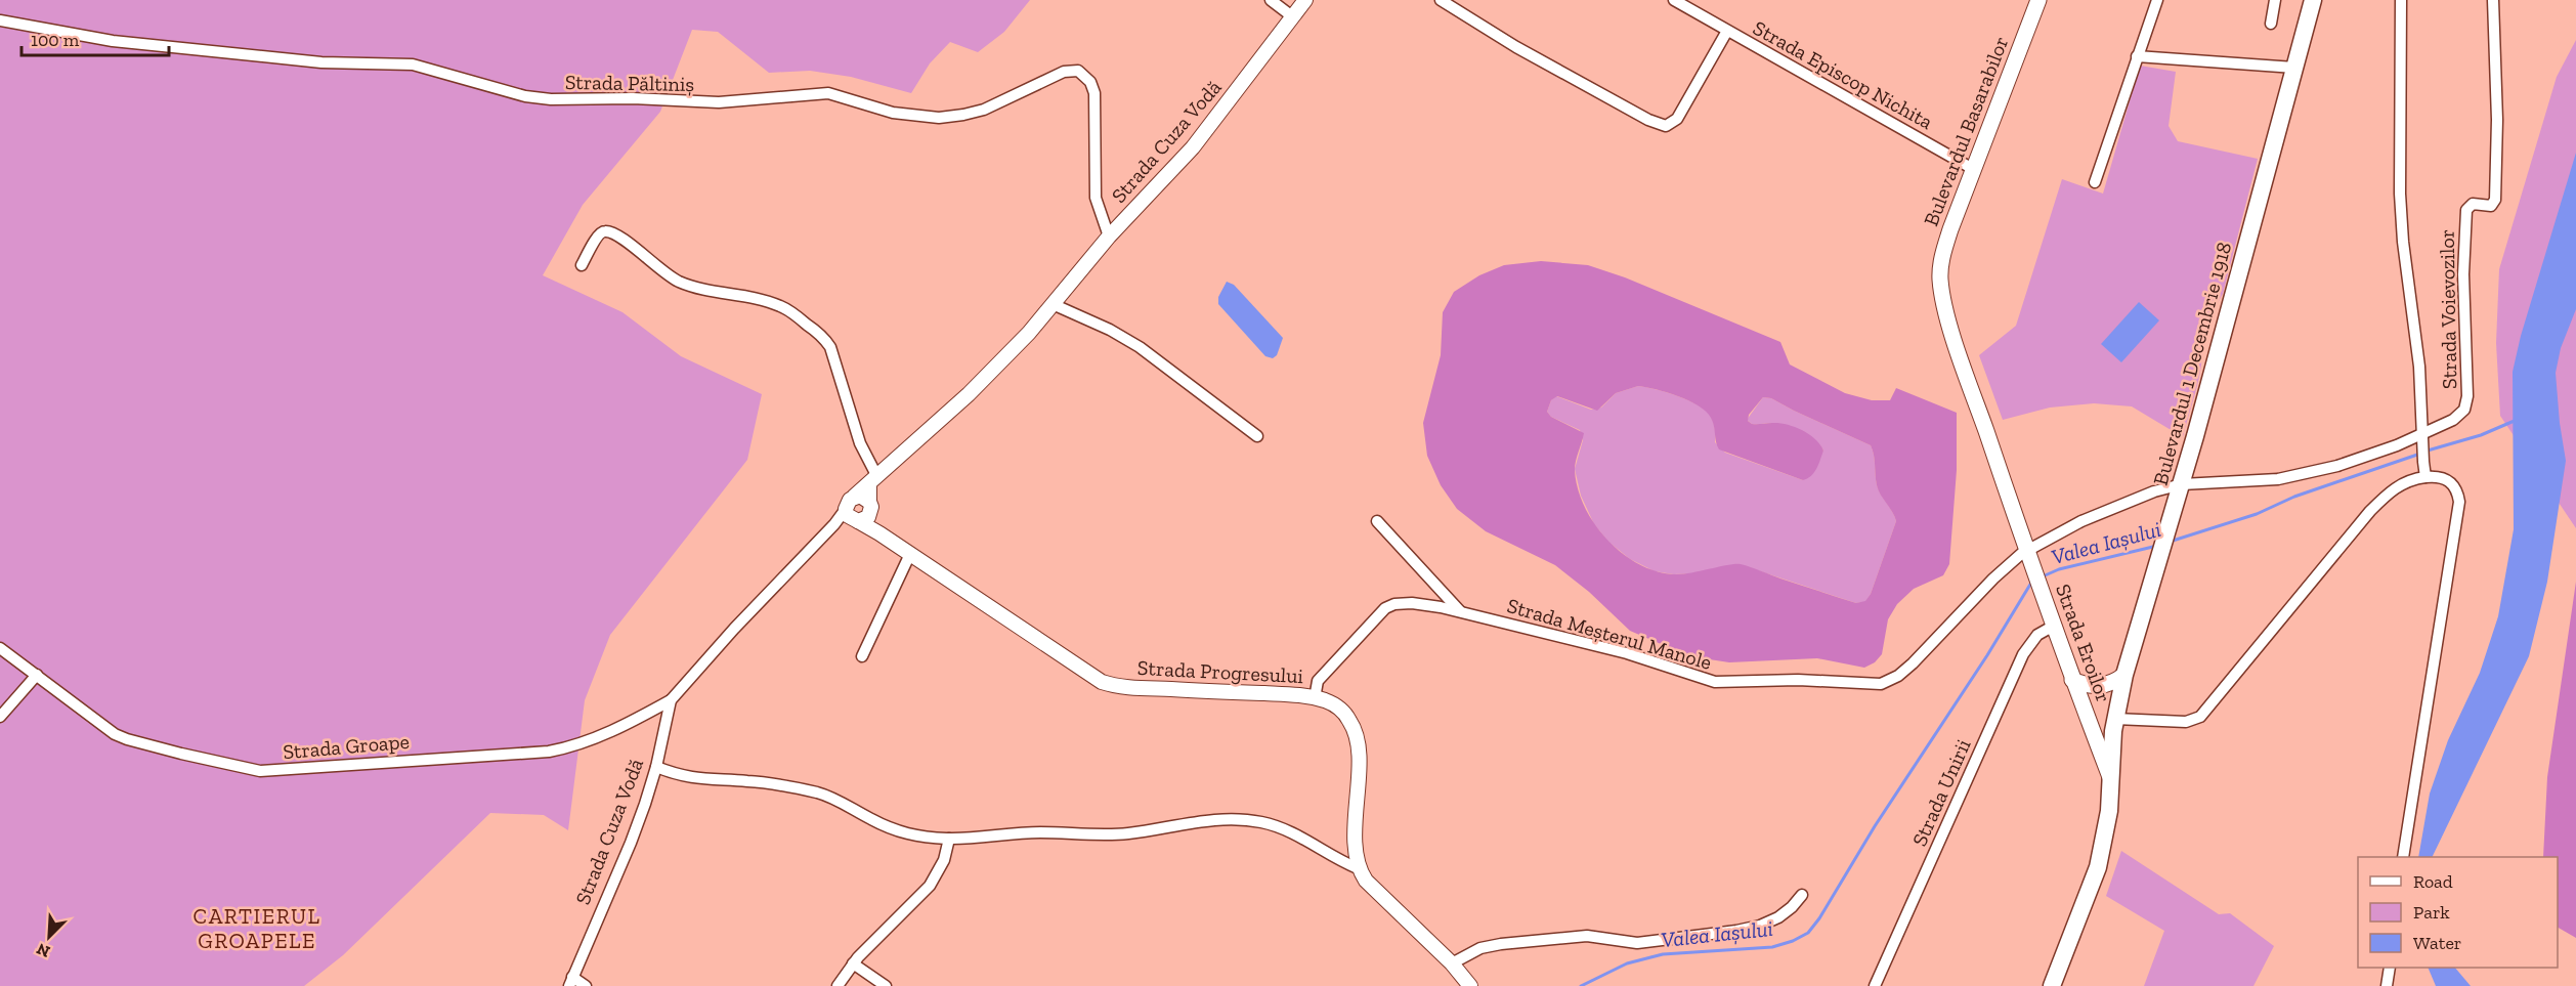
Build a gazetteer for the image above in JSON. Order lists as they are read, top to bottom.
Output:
{
  "streets": {
    "main road": ["Bulevardul Basarabilor", "Bulevardul 1 Decembrie 1918", "Strada Eroilor"],
    "street": [
      "Strada Episcop Nichita",
      "Strada Păltiniș",
      "Strada Cuza Vodă",
      "Strada Voievozilor",
      "Strada Meșterul Manole",
      "Strada Progresului",
      "Strada Groape",
      "Strada Unirii"
    ]
  },
  "crossings": [
    ["Strada Episcop Nichita", "Bulevardul Basarabilor"],
    ["Strada Păltiniș", "Strada Cuza Vodă"],
    ["Bulevardul Basarabilor", "Strada Eroilor"],
    ["Strada Cuza Vodă", "Strada Progresului"],
    ["Strada Cuza Vodă", "Strada Groape"],
    ["Strada Voievozilor", "Bulevardul 1 Decembrie 1918"],
    ["Strada Voievozilor", "Strada Meșterul Manole"],
    ["Bulevardul 1 Decembrie 1918", "Strada Meșterul Manole"],
    ["Bulevardul 1 Decembrie 1918", "Strada Eroilor"],
    ["Strada Meșterul Manole", "Strada Eroilor"],
    ["Strada Meșterul Manole", "Strada Progresului"],
    ["Strada Eroilor", "Strada Unirii"]
  ],
  "districts": ["CARTIERUL GROAPELE"],
  "water": ["Valea Iașului"],
  "legend": ["Road", "Park", "Water"],
  "scale_bar": "100 m",
  "north": "bottom left"
}
